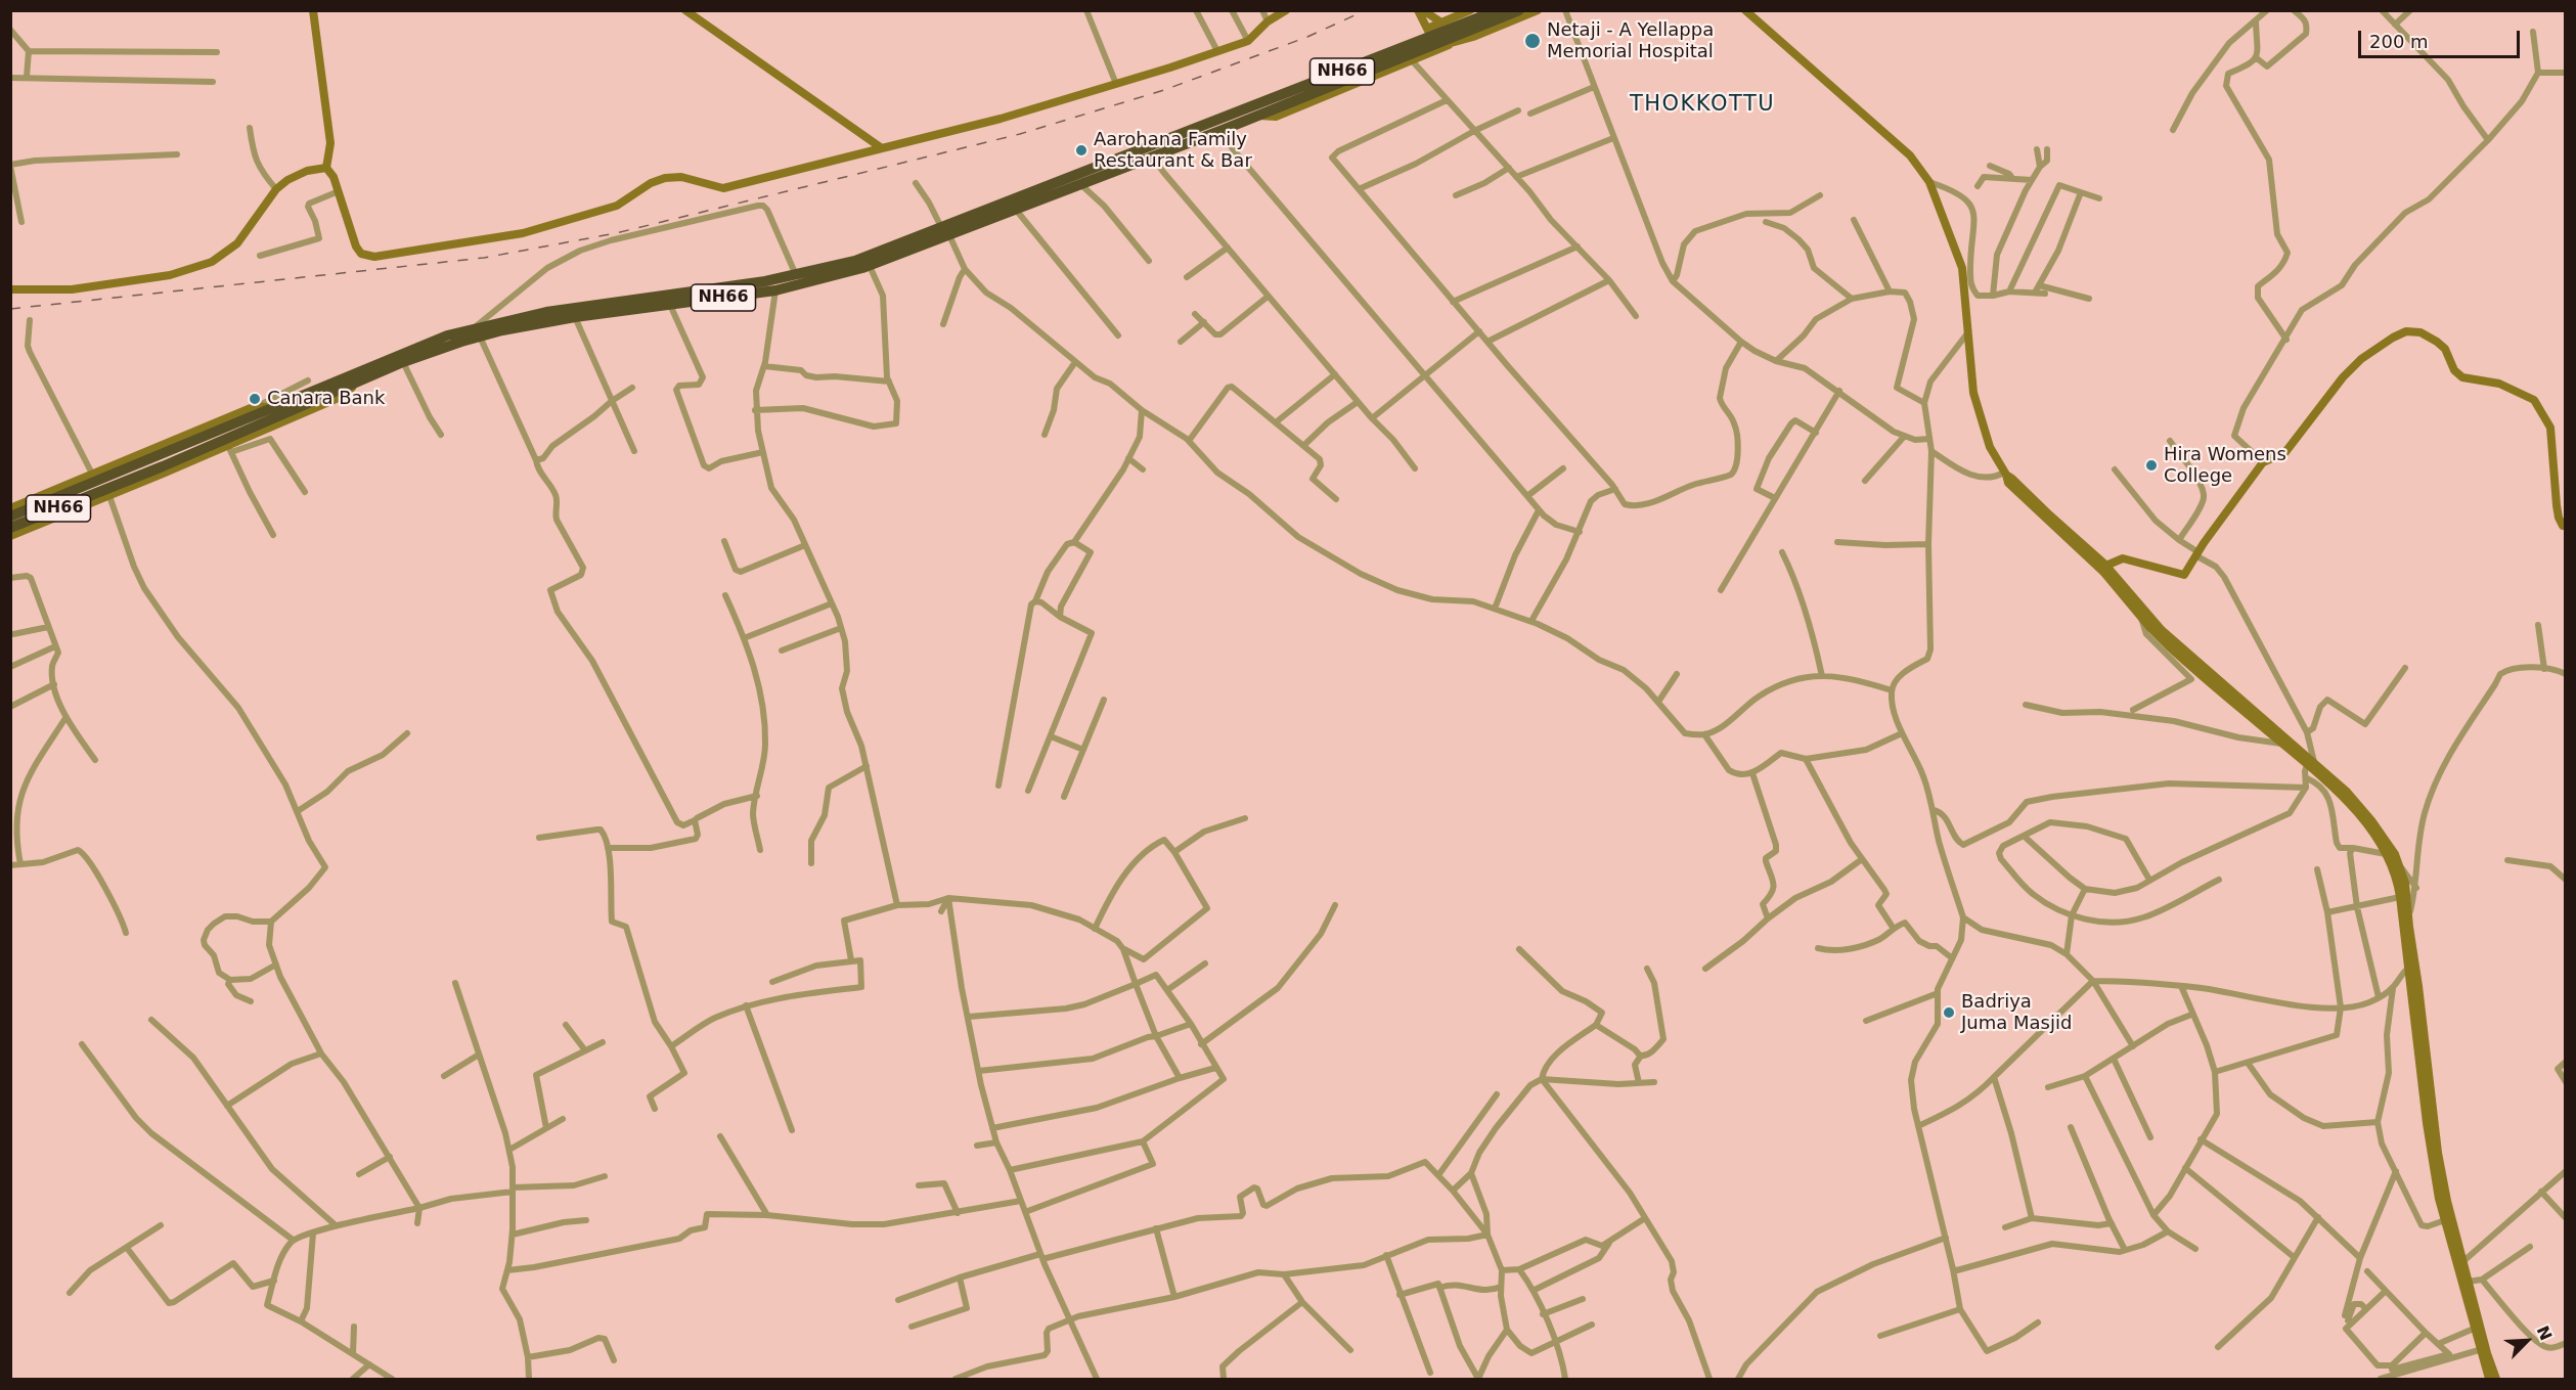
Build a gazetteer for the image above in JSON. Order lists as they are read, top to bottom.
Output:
{
  "streets": {
    "highway": ["NH66"]
  },
  "districts": ["THOKKOTTU"],
  "places": [
    "Netaji - A Yellappa Memorial Hospital",
    "Aarohana Family Restaurant & Bar",
    "Canara Bank",
    "Hira Womens College",
    "Badriya Juma Masjid"
  ],
  "scale_bar": "200 m",
  "north": "top right"
}
